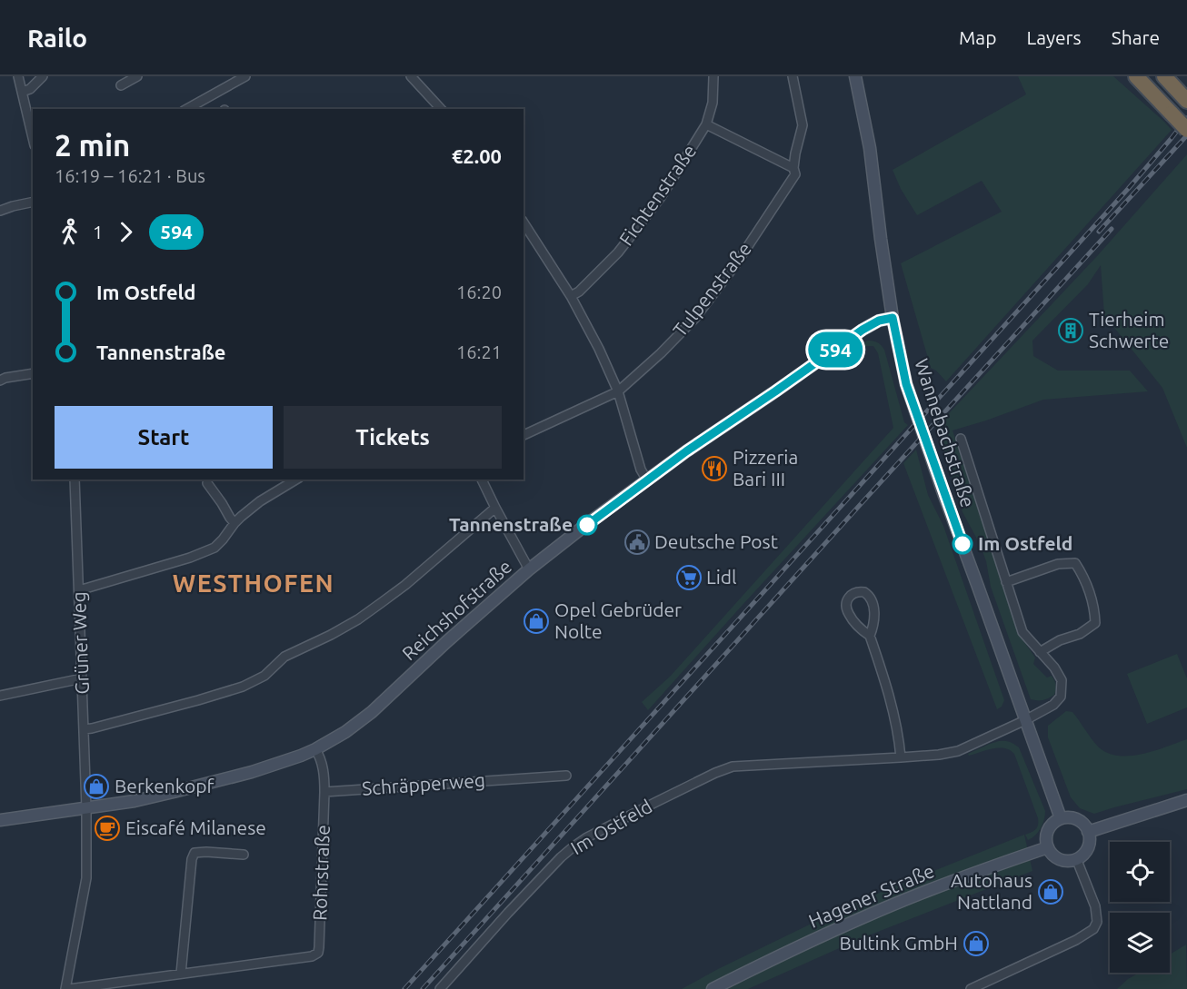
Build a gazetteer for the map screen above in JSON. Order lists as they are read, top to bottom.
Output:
{
  "streets": {
    "main road": ["Wannebachstraße", "Reichshofstraße", "Hagener Straße"],
    "street": [
      "Fichtenstraße",
      "Tulpenstraße",
      "Grüner Weg",
      "Schräpperweg",
      "Im Ostfeld",
      "Rohrstraße"
    ]
  },
  "crossings": [
    ["Wannebachstraße", "Reichshofstraße"],
    ["Wannebachstraße", "Im Ostfeld"],
    ["Wannebachstraße", "Hagener Straße"],
    ["Reichshofstraße", "Grüner Weg"],
    ["Schräpperweg", "Rohrstraße"]
  ],
  "districts": ["WESTHOFEN"],
  "places": {
    "building": ["Tierheim Schwerte"],
    "restaurant": ["Pizzeria Bari III"],
    "other": ["Tannenstraße", "Im Ostfeld"],
    "public building": ["Deutsche Post"],
    "supermarket": ["Lidl"],
    "shop": [
      "Opel Gebrüder Nolte",
      "Berkenkopf",
      "Autohaus Nattland",
      "Bultink GmbH"
    ],
    "cafe": ["Eiscafé Milanese"]
  },
  "lines": ["bus line 594"],
  "page": {
    "header": "Railo",
    "nav": ["Map", "Layers", "Share"],
    "on_map": "594",
    "heading": ["2 min", "16:19 – 16:21 · Bus", "€2.00"],
    "legs": ["1", "594"],
    "list": [
      {
        "name": "Im Ostfeld",
        "value": "16:20"
      },
      {
        "name": "Tannenstraße",
        "value": "16:21"
      }
    ],
    "buttons": ["Start", "Tickets"]
  }
}
